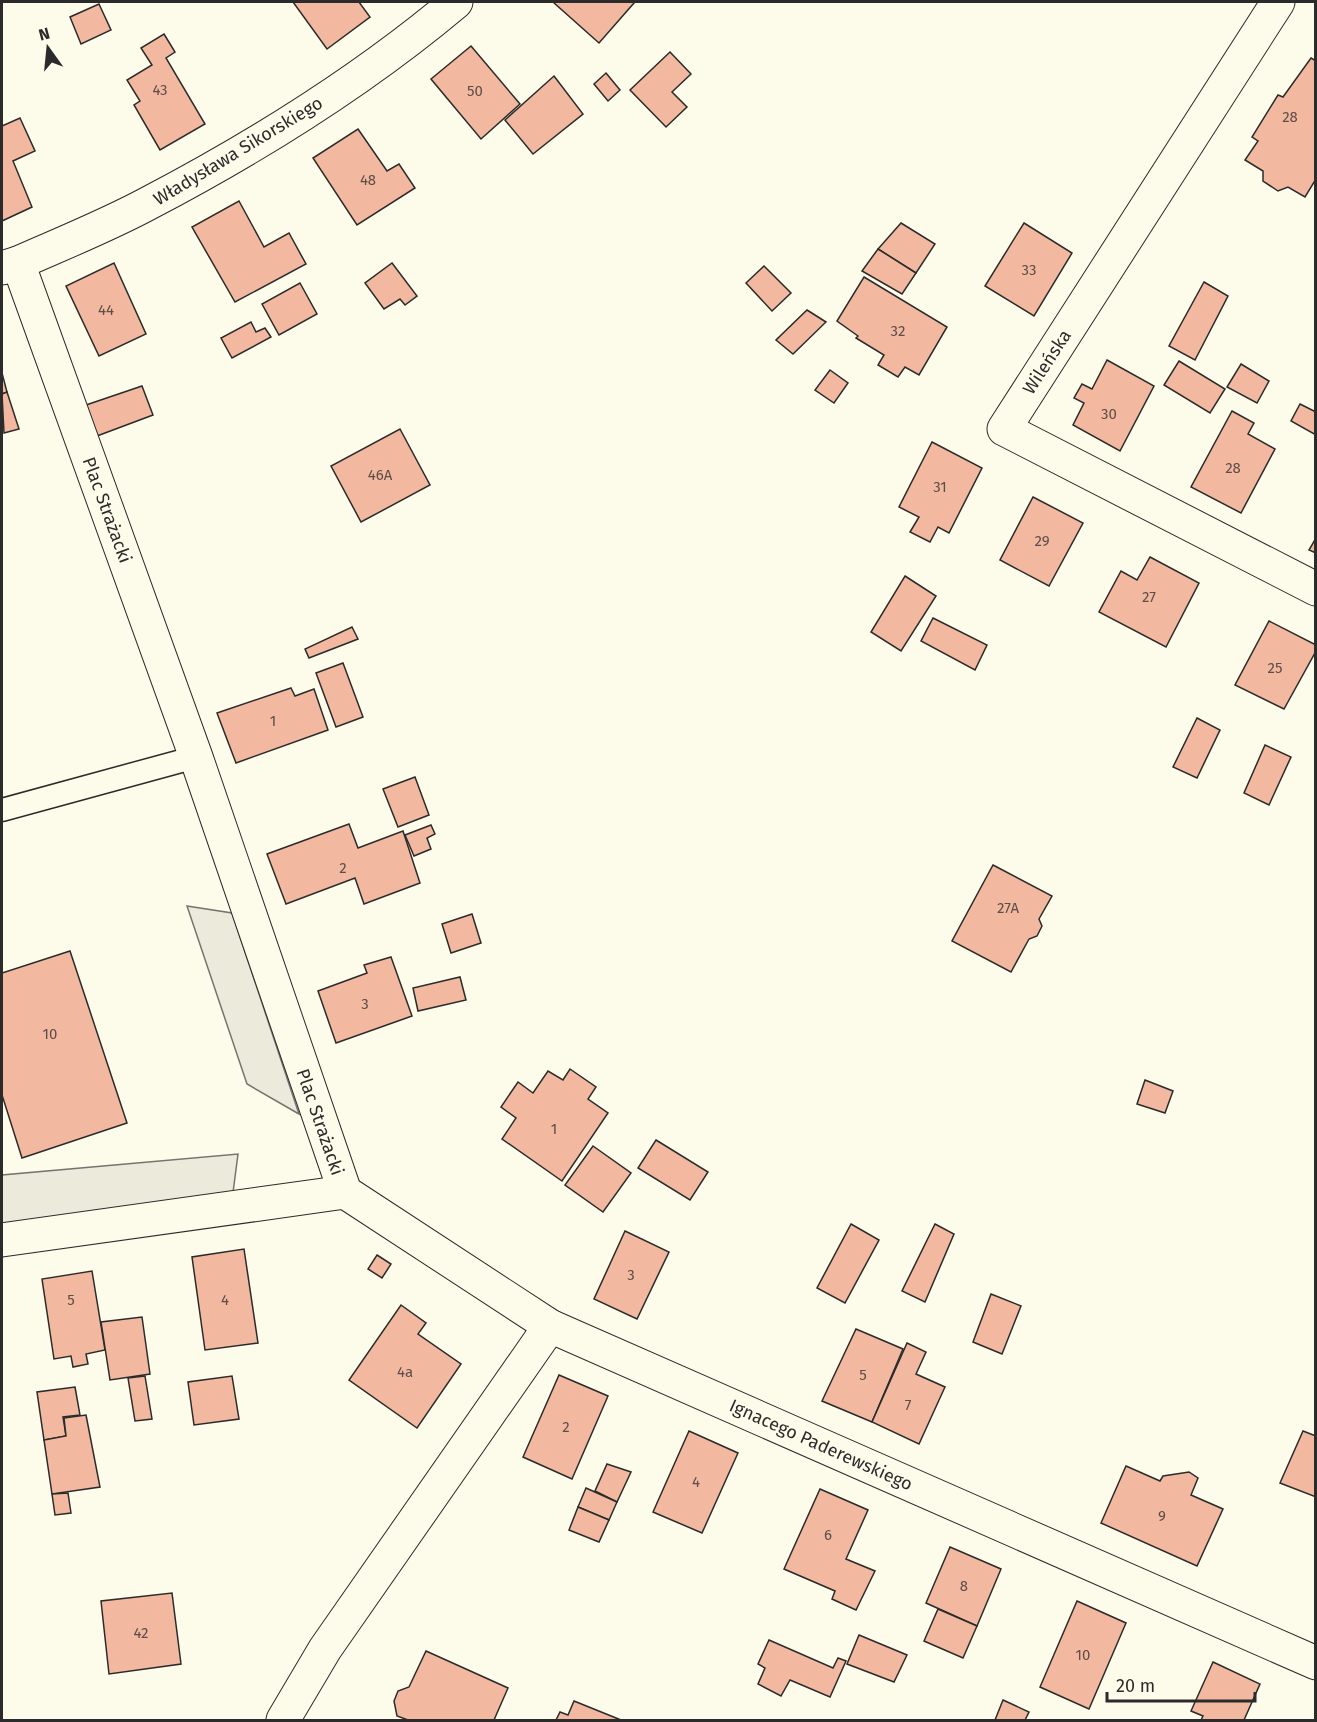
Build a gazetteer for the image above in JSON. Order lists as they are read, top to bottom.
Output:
{
  "streets": {
    "street": [
      "Władysława Sikorskiego",
      "Wileńska",
      "Plac Strażacki",
      "Ignacego Paderewskiego"
    ]
  },
  "crossings": [
    ["Władysława Sikorskiego", "Plac Strażacki"],
    ["Plac Strażacki", "Ignacego Paderewskiego"]
  ],
  "house_numbers": [
    "43",
    "50",
    "28",
    "48",
    "33",
    "44",
    "32",
    "30",
    "28",
    "46A",
    "31",
    "29",
    "27",
    "25",
    "1",
    "2",
    "27A",
    "3",
    "10",
    "1",
    "3",
    "5",
    "4",
    "4a",
    "5",
    "7",
    "2",
    "4",
    "9",
    "6",
    "8",
    "42",
    "10"
  ],
  "scale_bar": "20 m",
  "north": "top"
}
